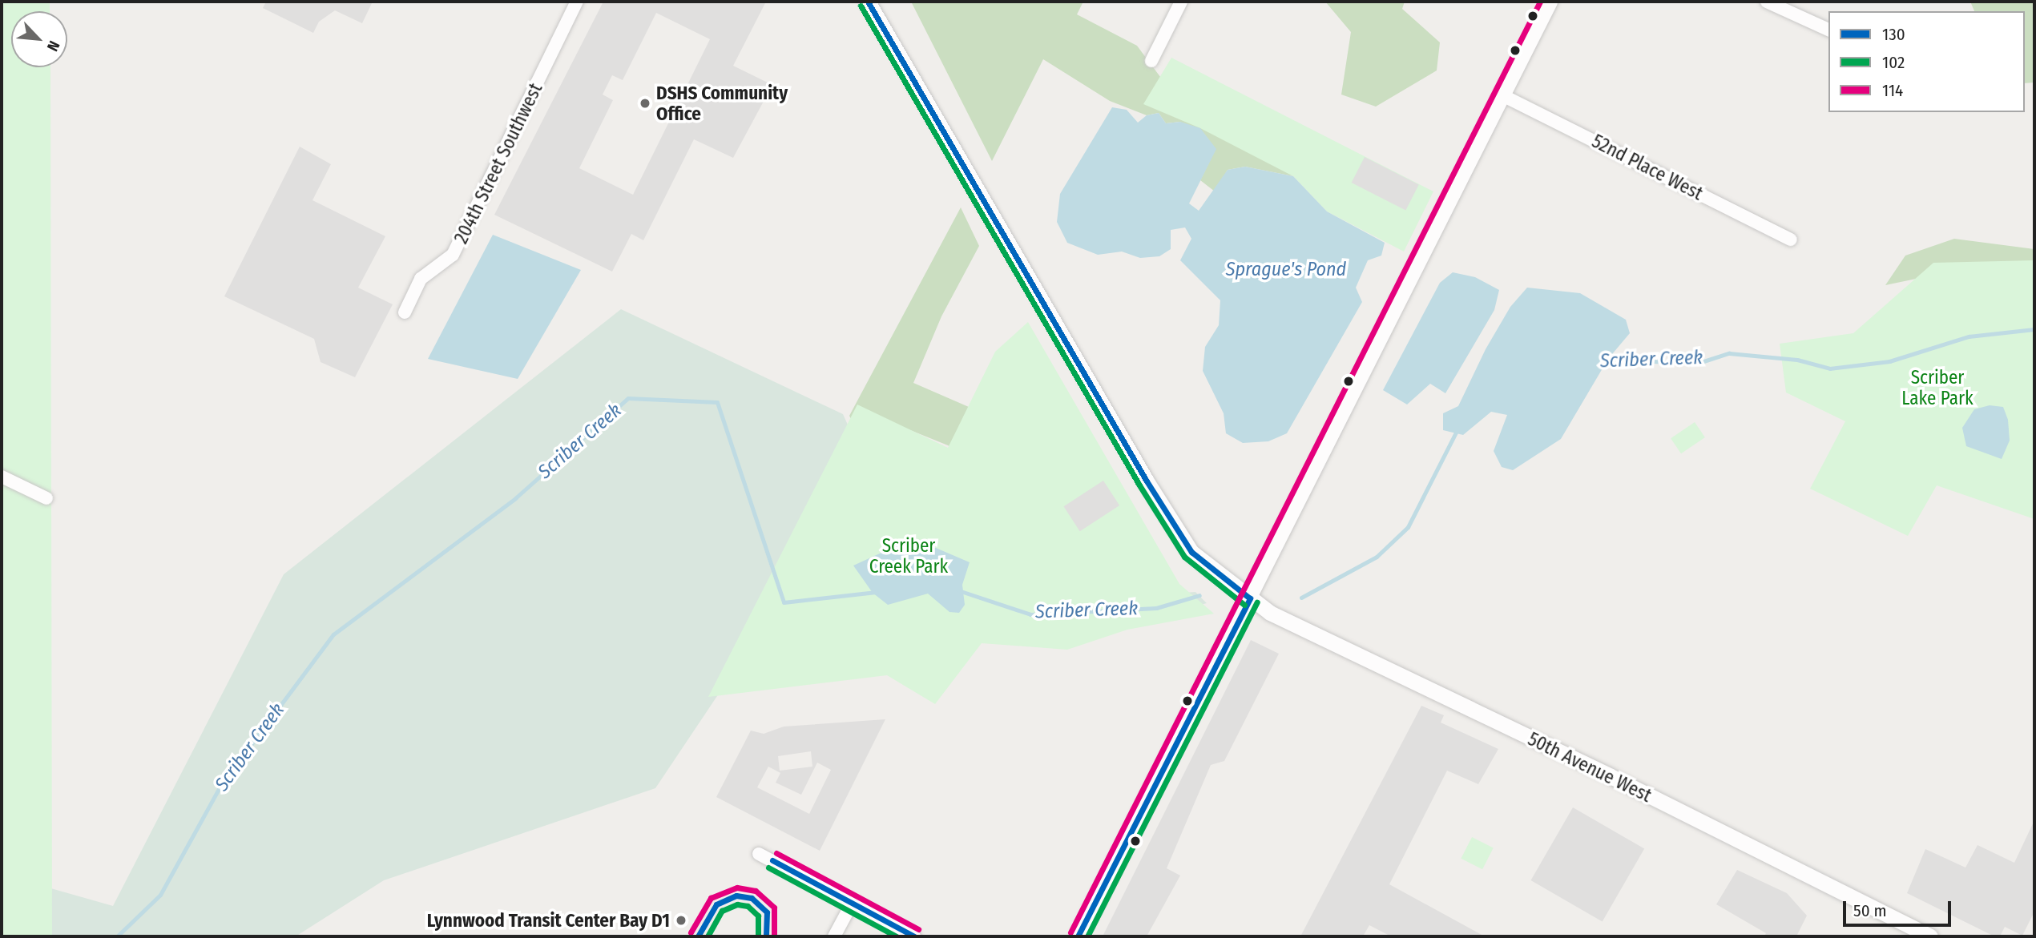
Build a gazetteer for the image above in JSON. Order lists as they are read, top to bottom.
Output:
{
  "streets": {
    "street": ["204th Street Southwest", "52nd Place West", "50th Avenue West"]
  },
  "water": ["Sprague's Pond", "Scriber Creek"],
  "parks": ["Scriber Lake Park", "Scriber Creek Park"],
  "places": ["DSHS Community Office", "Lynnwood Transit Center Bay D1"],
  "lines": ["transit line 130", "transit line 114", "transit line 102"],
  "legend": ["130", "102", "114"],
  "scale_bar": "50 m",
  "north": "bottom right"
}
